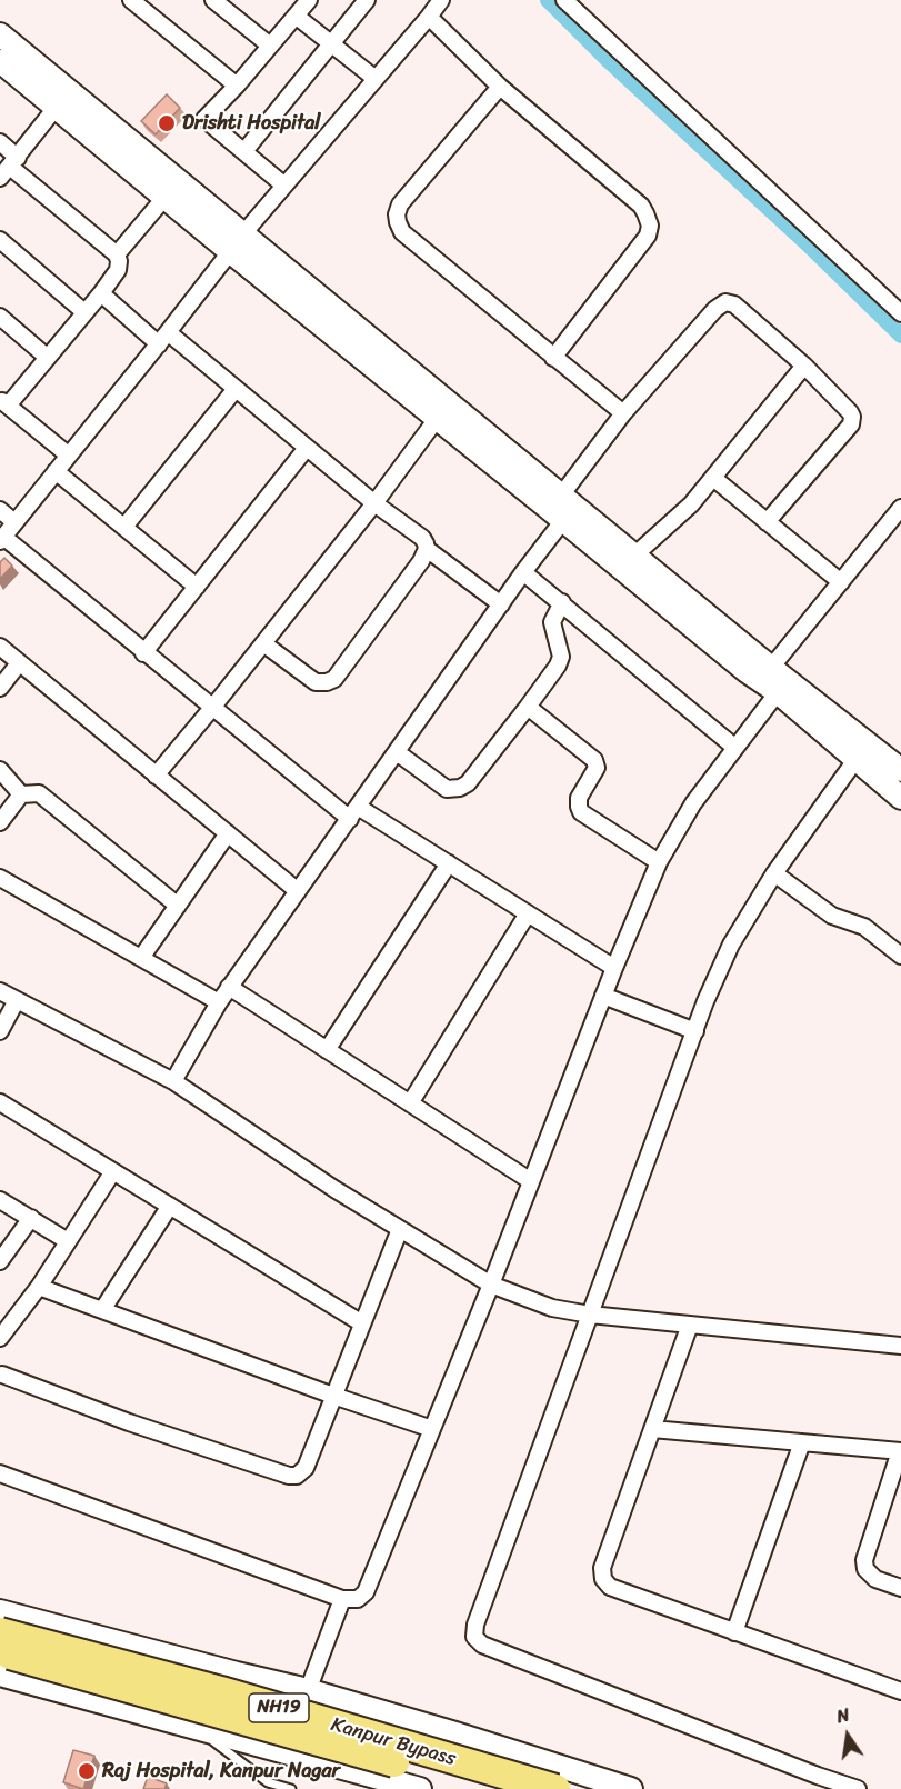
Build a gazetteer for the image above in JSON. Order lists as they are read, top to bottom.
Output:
{
  "streets": {
    "highway": ["NH19", "Kanpur Bypass"]
  },
  "places": ["Drishti Hospital", "Raj Hospital, Kanpur Nagar"],
  "north": "top"
}
